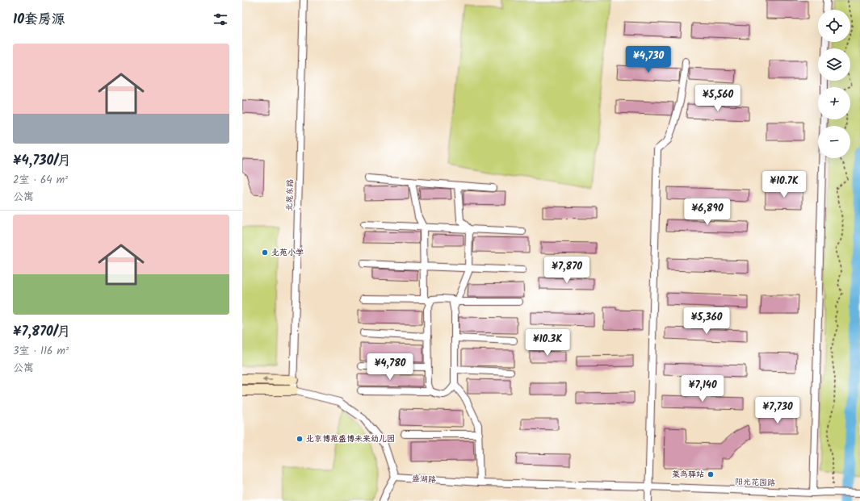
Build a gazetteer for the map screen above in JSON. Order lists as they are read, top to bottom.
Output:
{
  "streets": {
    "street": ["北苑东路", "盛湖路", "阳光花园路"]
  },
  "crossings": [
    ["盛湖路", "阳光花园路"]
  ],
  "places": ["北苑小学", "北京博苑盛博未来幼儿园", "菜鸟驿站"],
  "page": {
    "heading": "10套房源",
    "map_buttons": ["+", "−"],
    "list": [
      {
        "name": "¥4,730/月",
        "note": "2室 · 64 m² · 公寓"
      },
      {
        "name": "¥7,870/月",
        "note": "3室 · 116 m² · 公寓"
      }
    ],
    "price": [
      "¥4,730",
      "¥5,560",
      "¥10.7K",
      "¥6,890",
      "¥7,870",
      "¥5,360",
      "¥10.3K",
      "¥4,780",
      "¥7,140",
      "¥7,730"
    ]
  }
}
